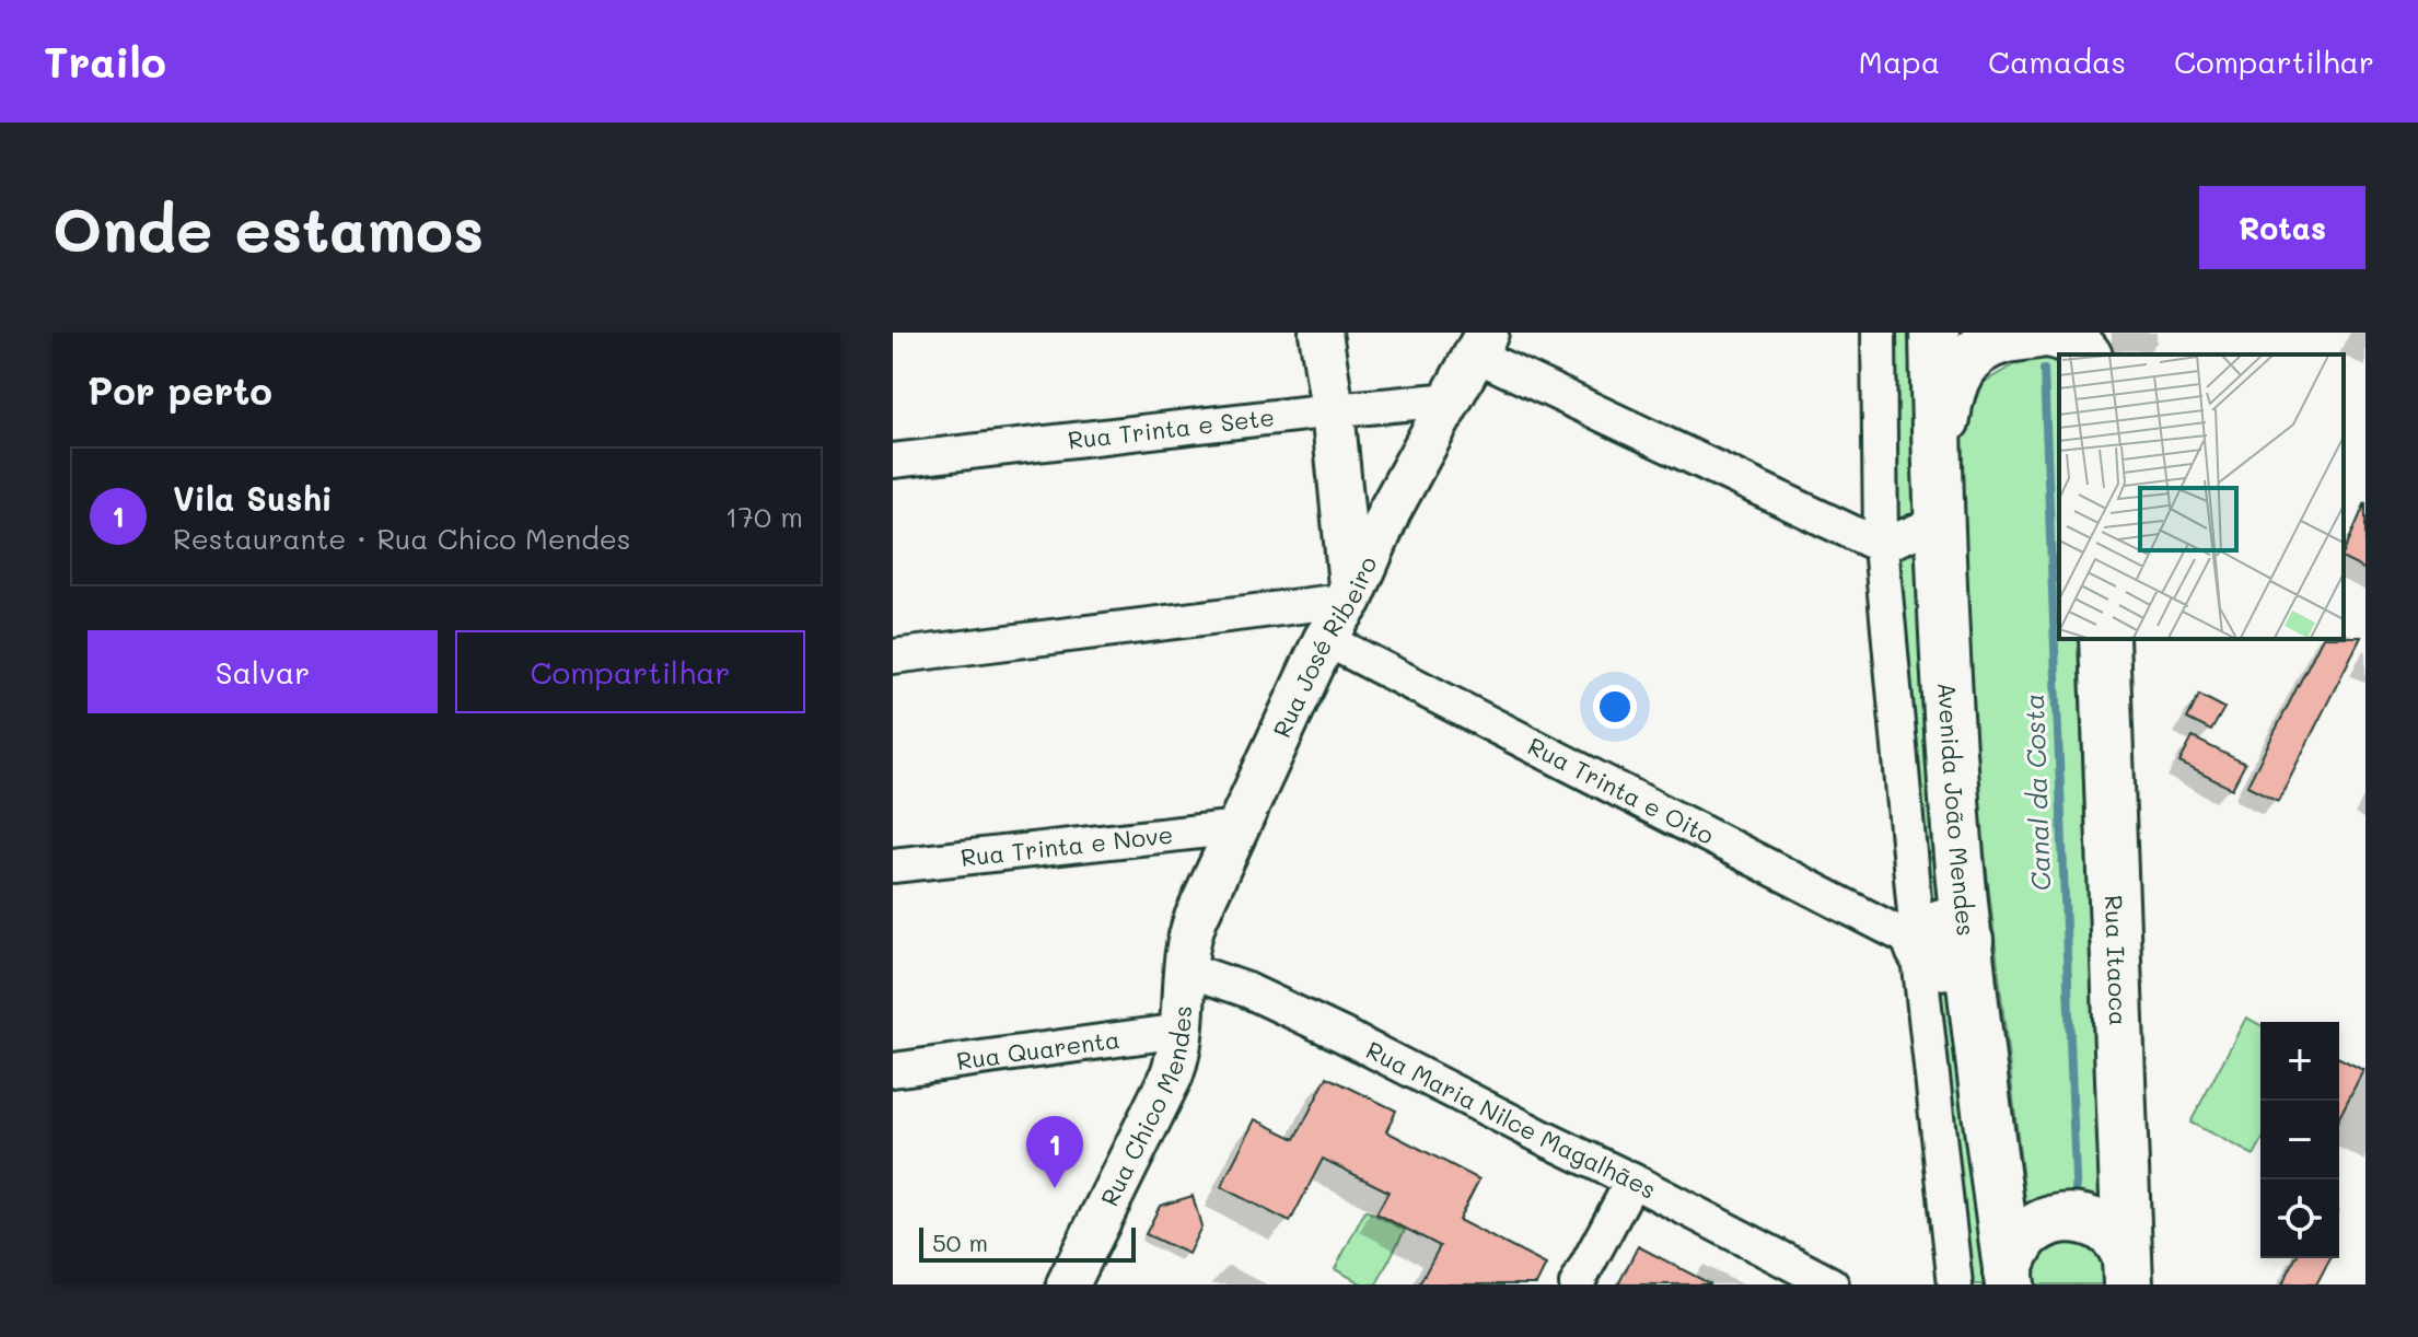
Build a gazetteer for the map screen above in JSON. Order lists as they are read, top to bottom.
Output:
{
  "streets": {
    "main road": ["Avenida João Mendes", "Rua Itaoca"],
    "street": [
      "Rua Trinta e Sete",
      "Rua José Ribeiro",
      "Rua Trinta e Oito",
      "Rua Trinta e Nove",
      "Rua Quarenta",
      "Rua Chico Mendes",
      "Rua Maria Nilce Magalhães"
    ]
  },
  "crossings": [
    ["Rua Trinta e Sete", "Rua José Ribeiro"],
    ["Rua José Ribeiro", "Rua Trinta e Oito"],
    ["Rua José Ribeiro", "Rua Trinta e Nove"],
    ["Rua José Ribeiro", "Rua Chico Mendes"],
    ["Rua José Ribeiro", "Rua Maria Nilce Magalhães"],
    ["Rua Trinta e Oito", "Avenida João Mendes"],
    ["Rua Quarenta", "Rua Chico Mendes"],
    ["Rua Chico Mendes", "Rua Maria Nilce Magalhães"]
  ],
  "water": ["Canal da Costa"],
  "scale_bar": "50 m",
  "page": {
    "header": "Trailo",
    "nav": ["Mapa", "Camadas", "Compartilhar"],
    "buttons": [
      "Rotas",
      ["Salvar", "Compartilhar"]
    ],
    "title": "Onde estamos",
    "heading": "Por perto",
    "list": [
      {
        "mark": "1",
        "name": "Vila Sushi",
        "note": "Restaurante · Rua Chico Mendes",
        "value": "170 m"
      }
    ],
    "map_buttons": ["+", "−"],
    "pins": "1",
    "scale": "50 m"
  }
}
